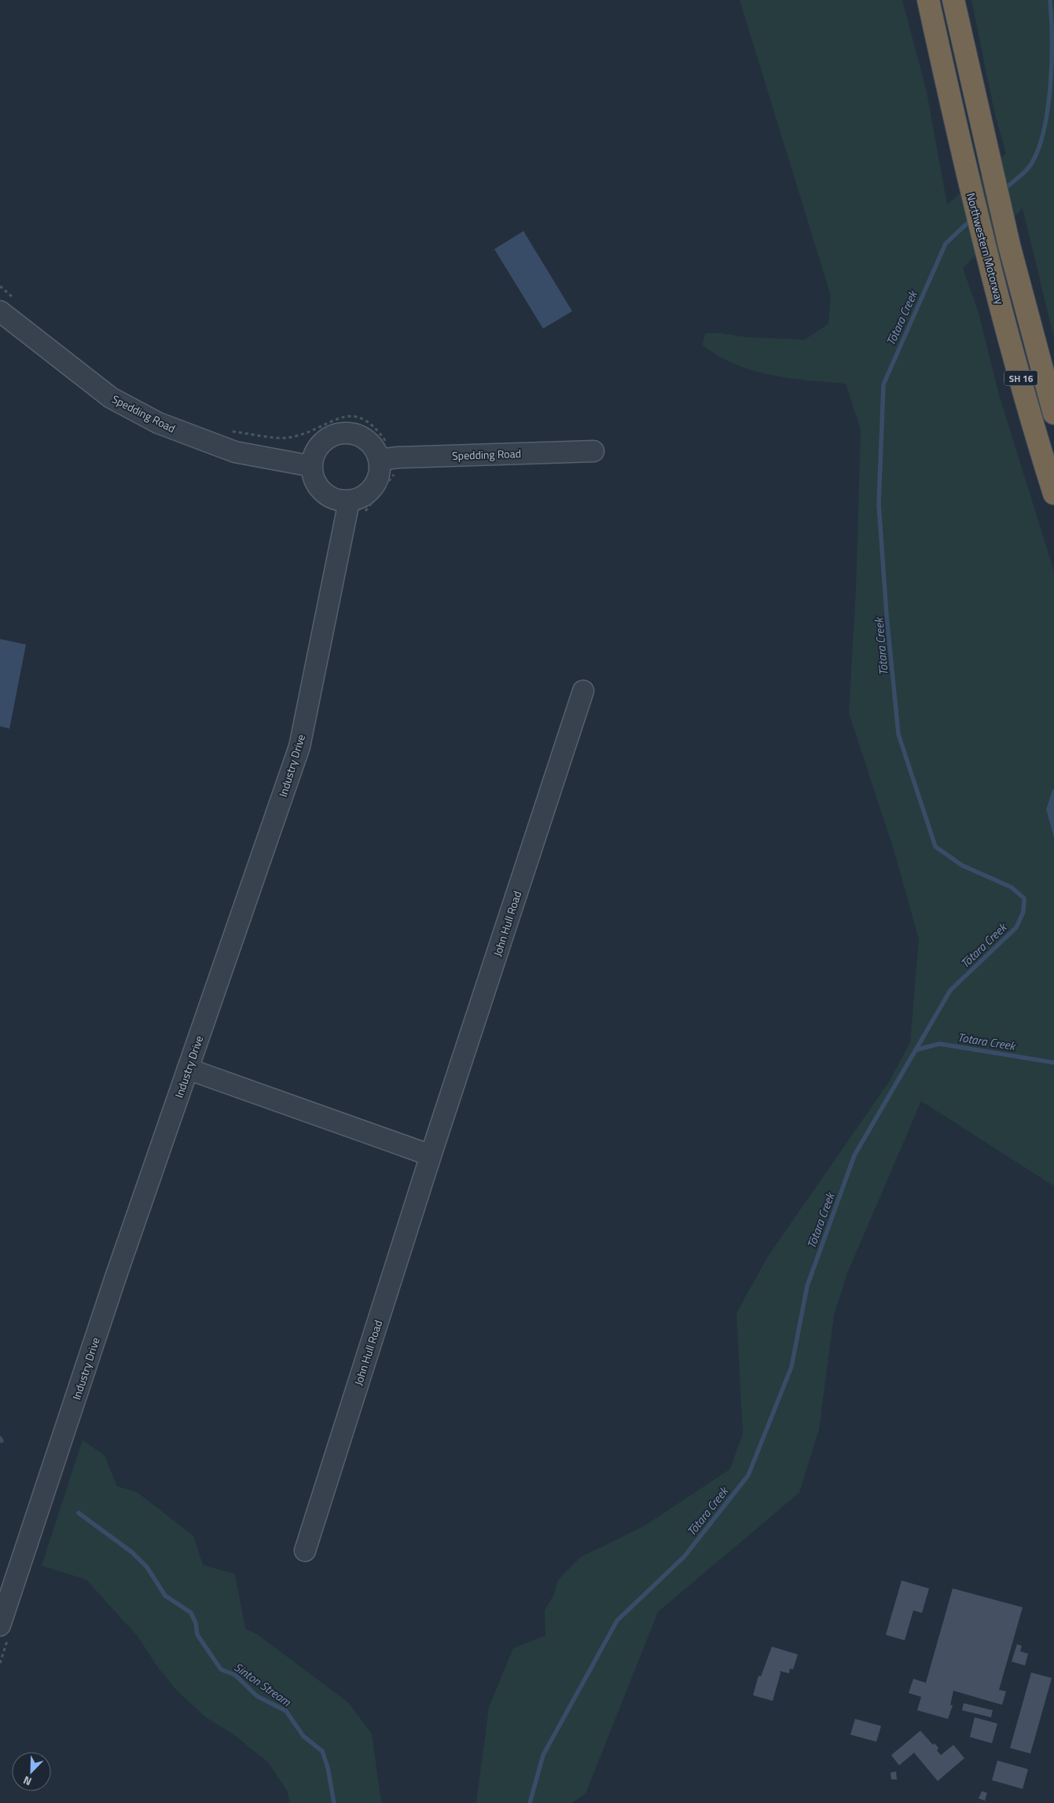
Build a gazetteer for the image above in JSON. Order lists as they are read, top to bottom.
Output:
{
  "streets": {
    "highway": ["Northwestern Motorway", "SH 16"],
    "street": ["Spedding Road", "Industry Drive", "John Hull Road"]
  },
  "crossings": [
    ["Spedding Road", "Industry Drive"]
  ],
  "water": ["Tōtara Creek", "Totara Creek", "Sinton Stream"],
  "north": "bottom left"
}
